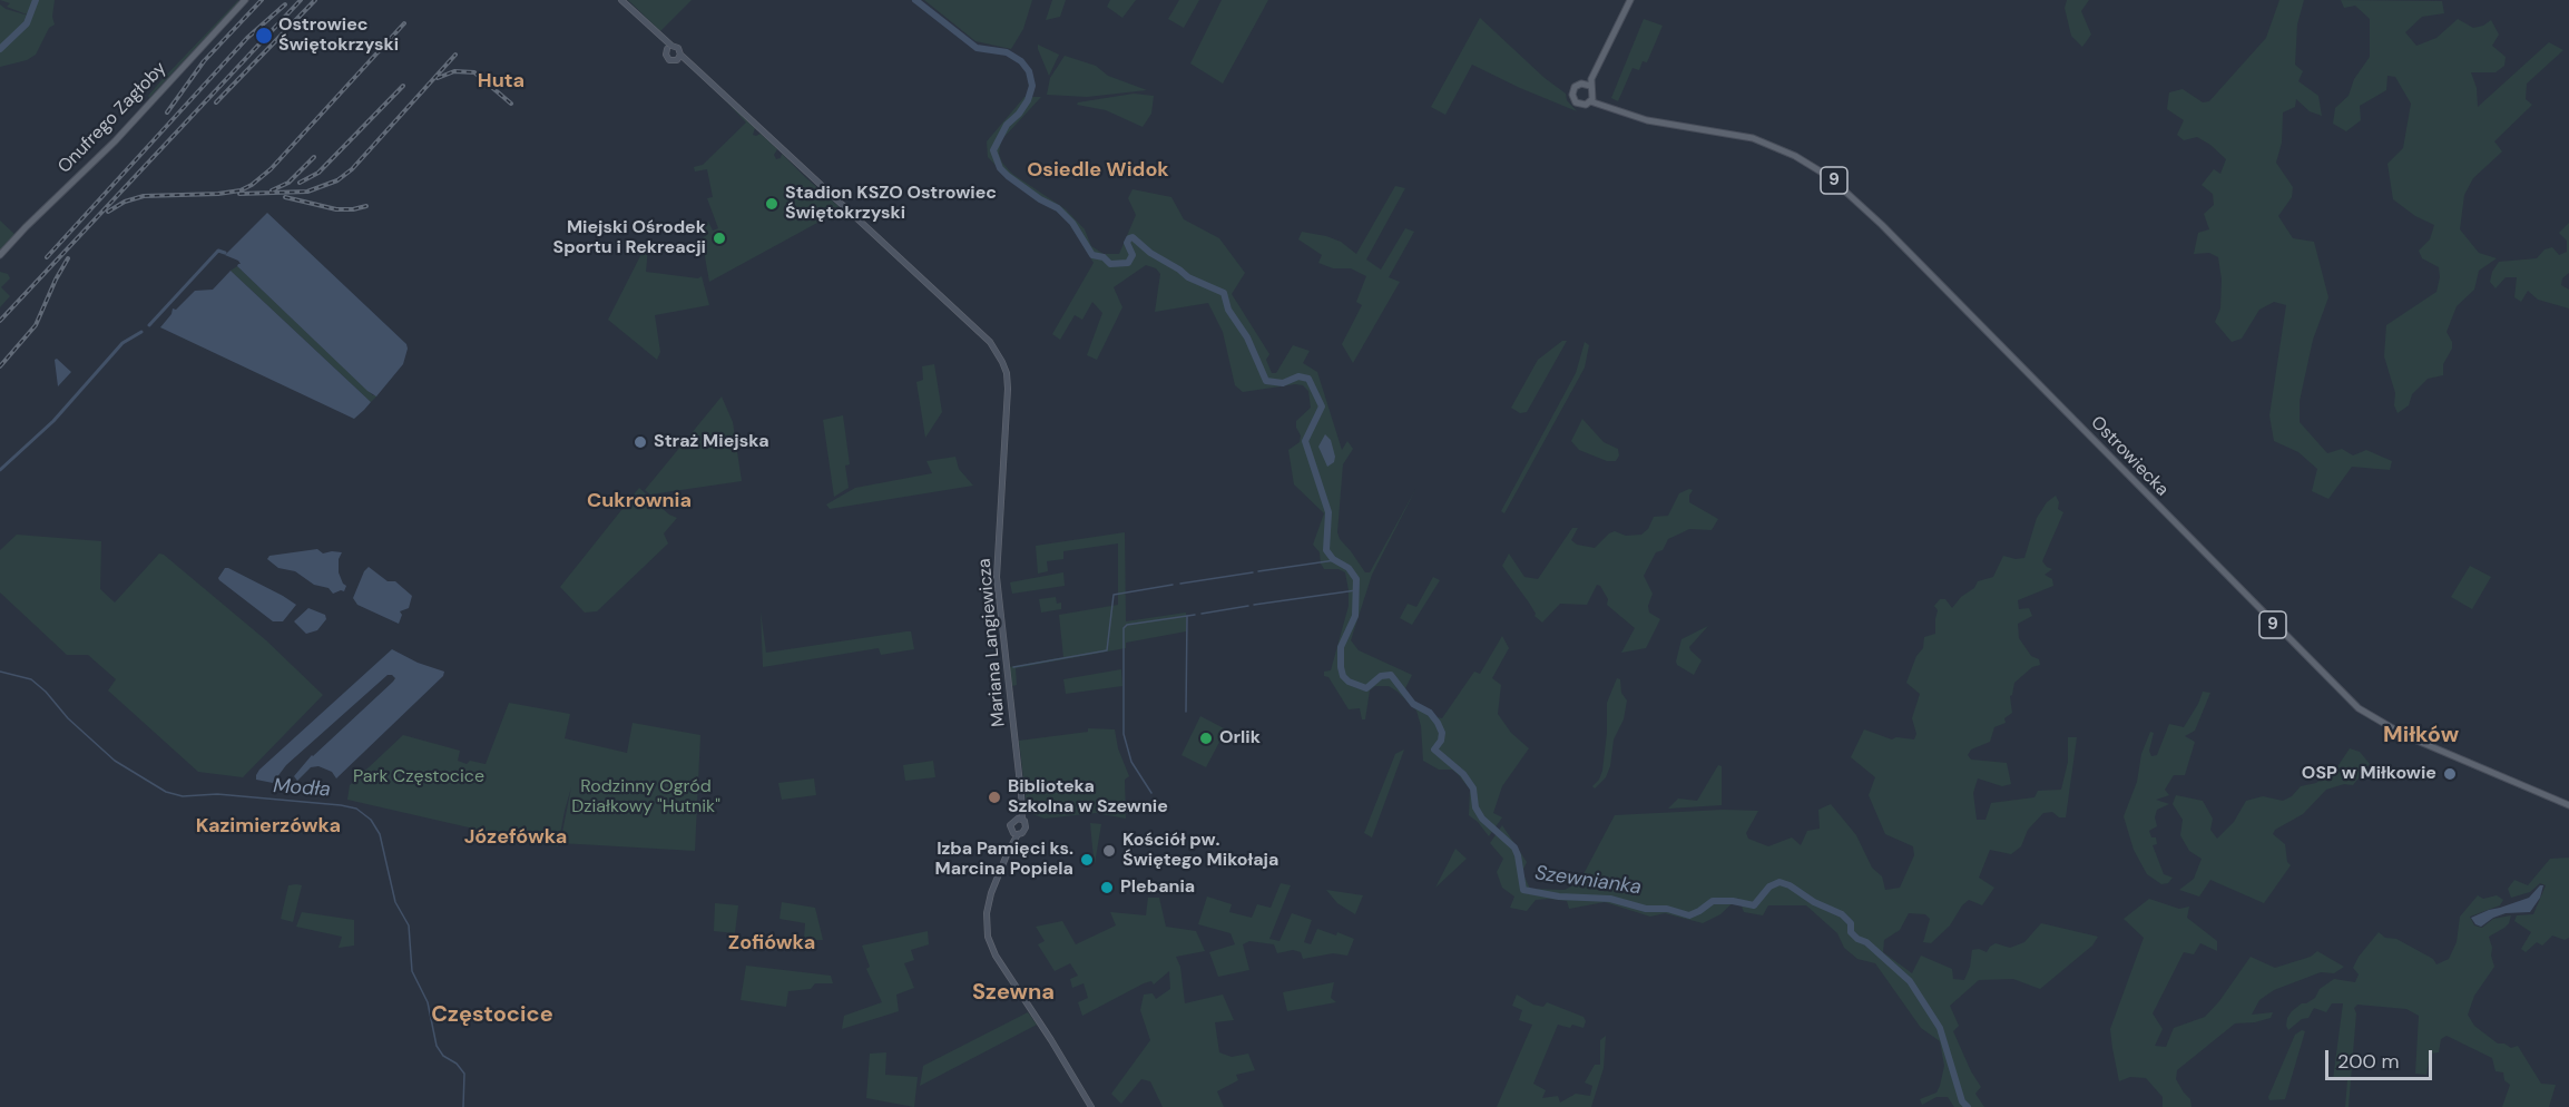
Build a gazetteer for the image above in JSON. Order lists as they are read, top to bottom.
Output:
{
  "streets": {
    "main road": [
      "Onufrego Zagłoby",
      "9",
      "Ostrowiecka",
      "Mariana Langiewicza"
    ]
  },
  "crossings": [
    ["9", "Ostrowiecka"]
  ],
  "districts": [
    "Huta",
    "Osiedle Widok",
    "Cukrownia",
    "Miłków",
    "Kazimierzówka",
    "Józefówka",
    "Zofiówka",
    "Szewna",
    "Częstocice"
  ],
  "water": ["Modła", "Szewnianka"],
  "parks": ["Park Częstocice", "Rodzinny Ogród Działkowy \"Hutnik\""],
  "places": [
    "Ostrowiec Świętokrzyski",
    "Stadion KSZO Ostrowiec Świętokrzyski",
    "Miejski Ośrodek Sportu i Rekreacji",
    "Straż Miejska",
    "Orlik",
    "OSP w Miłkowie",
    "Biblioteka Szkolna w Szewnie",
    "Kościół pw. Świętego Mikołaja",
    "Izba Pamięci ks. Marcina Popiela",
    "Plebania"
  ],
  "scale_bar": "200 m"
}
